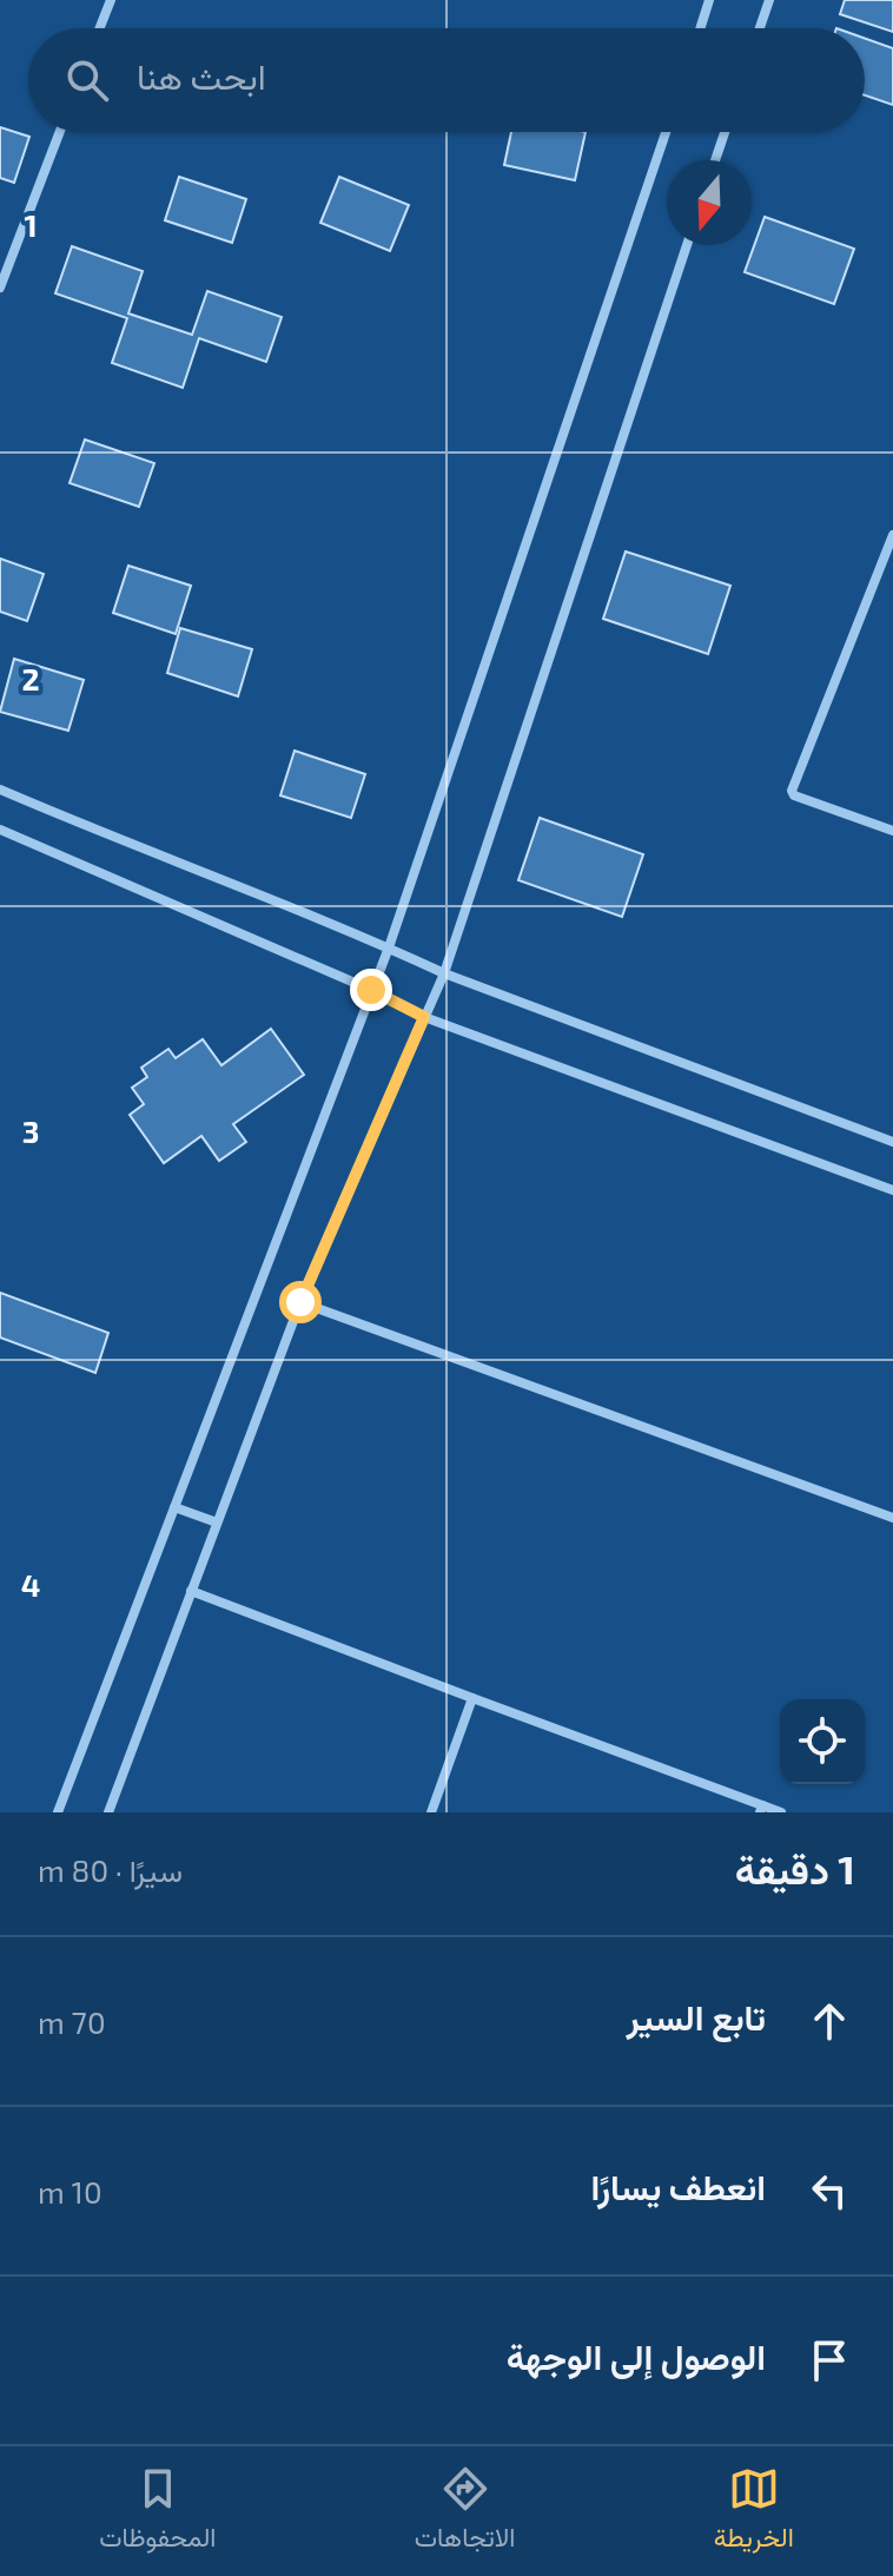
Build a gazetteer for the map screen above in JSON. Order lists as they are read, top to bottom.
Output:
{
  "north": "bottom",
  "page": {
    "search": "ابحث هنا",
    "heading": ["1 دقيقة", "سيرًا · 80 m"],
    "list": [
      ["تابع السير", "70 m"],
      ["انعطف يسارًا", "10 m"],
      "الوصول إلى الوجهة"
    ],
    "nav": ["الخريطة", "الاتجاهات", "المحفوظات"]
  },
  "grid": {
    "rows": [
      "1",
      "2",
      "3",
      "4"
    ]
  }
}
